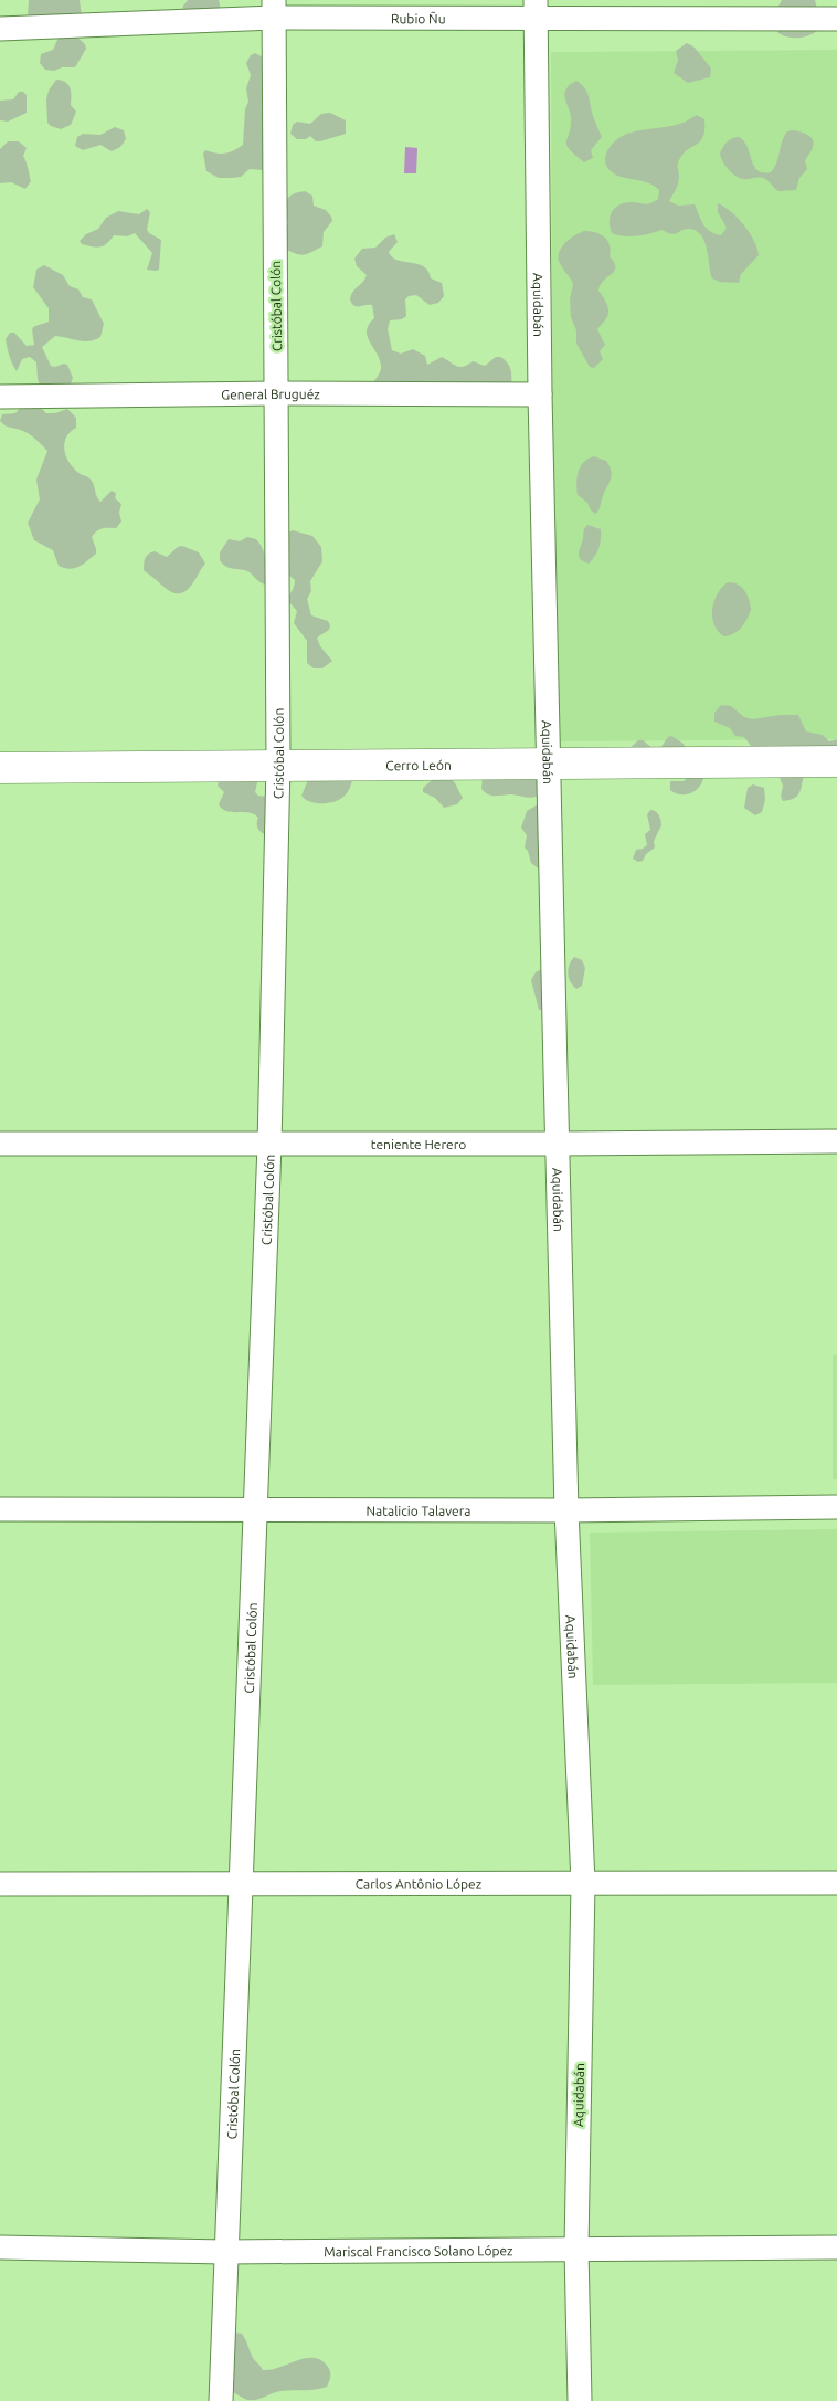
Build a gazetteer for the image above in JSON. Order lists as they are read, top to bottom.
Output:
{
  "streets": {
    "street": [
      "Rubio Ñu",
      "Cristóbal Colón",
      "Aquidabán",
      "General Bruguéz",
      "Cerro León",
      "teniente Herero",
      "Natalicio Talavera",
      "Carlos Antônio López",
      "Mariscal Francisco Solano López"
    ]
  },
  "crossings": [
    ["Rubio Ñu", "Cristóbal Colón"],
    ["Rubio Ñu", "Aquidabán"],
    ["Cristóbal Colón", "General Bruguéz"],
    ["Cristóbal Colón", "Cerro León"],
    ["Cristóbal Colón", "teniente Herero"],
    ["Cristóbal Colón", "Natalicio Talavera"],
    ["Cristóbal Colón", "Carlos Antônio López"],
    ["Cristóbal Colón", "Mariscal Francisco Solano López"],
    ["Aquidabán", "General Bruguéz"],
    ["Aquidabán", "Cerro León"],
    ["Aquidabán", "teniente Herero"],
    ["Aquidabán", "Natalicio Talavera"],
    ["Aquidabán", "Carlos Antônio López"],
    ["Aquidabán", "Mariscal Francisco Solano López"]
  ]
}
